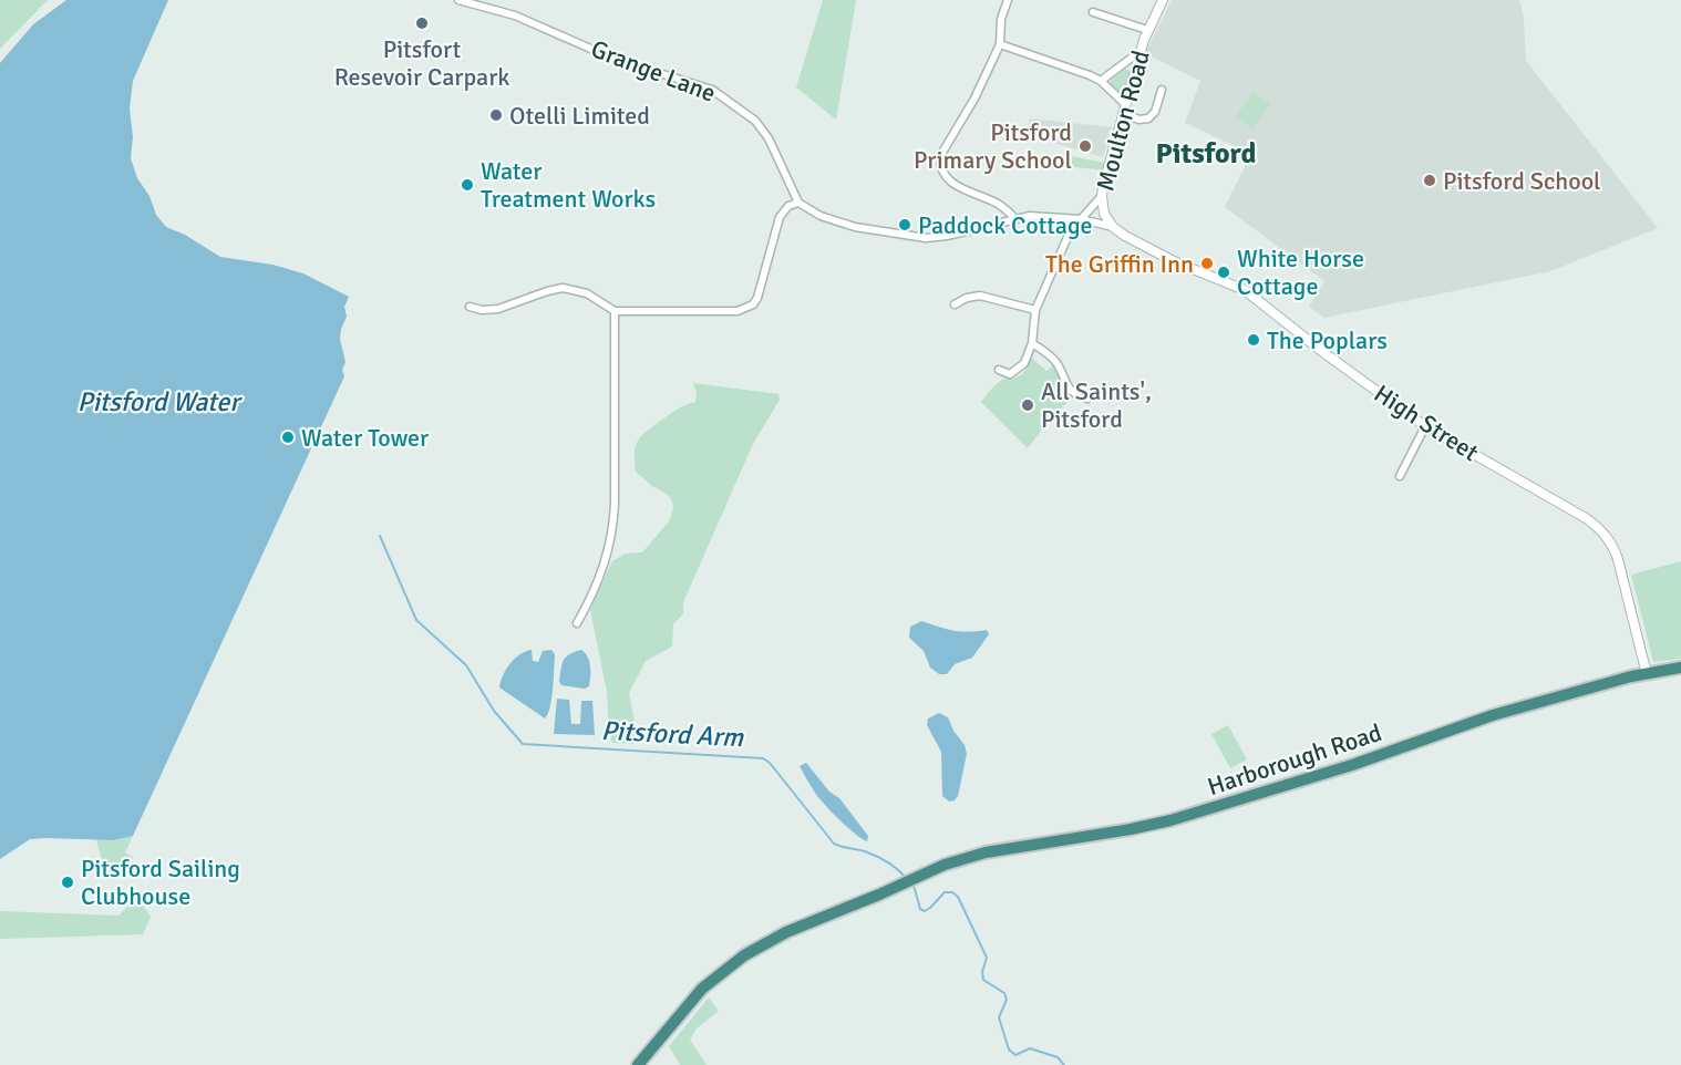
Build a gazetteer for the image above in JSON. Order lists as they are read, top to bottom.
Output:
{
  "streets": {
    "highway": ["Harborough Road"],
    "street": ["Grange Lane", "Moulton Road", "High Street"]
  },
  "crossings": [
    ["Moulton Road", "High Street"],
    ["High Street", "Harborough Road"]
  ],
  "districts": ["Pitsford"],
  "water": ["Pitsford Water", "Pitsford Arm"],
  "places": [
    "Pitsfort Resevoir Carpark",
    "Otelli Limited",
    "Pitsford Primary School",
    "Pitsford School",
    "Water Treatment Works",
    "Paddock Cottage",
    "The Griffin Inn",
    "White Horse Cottage",
    "The Poplars",
    "All Saints', Pitsford",
    "Water Tower",
    "Pitsford Sailing Clubhouse"
  ]
}
